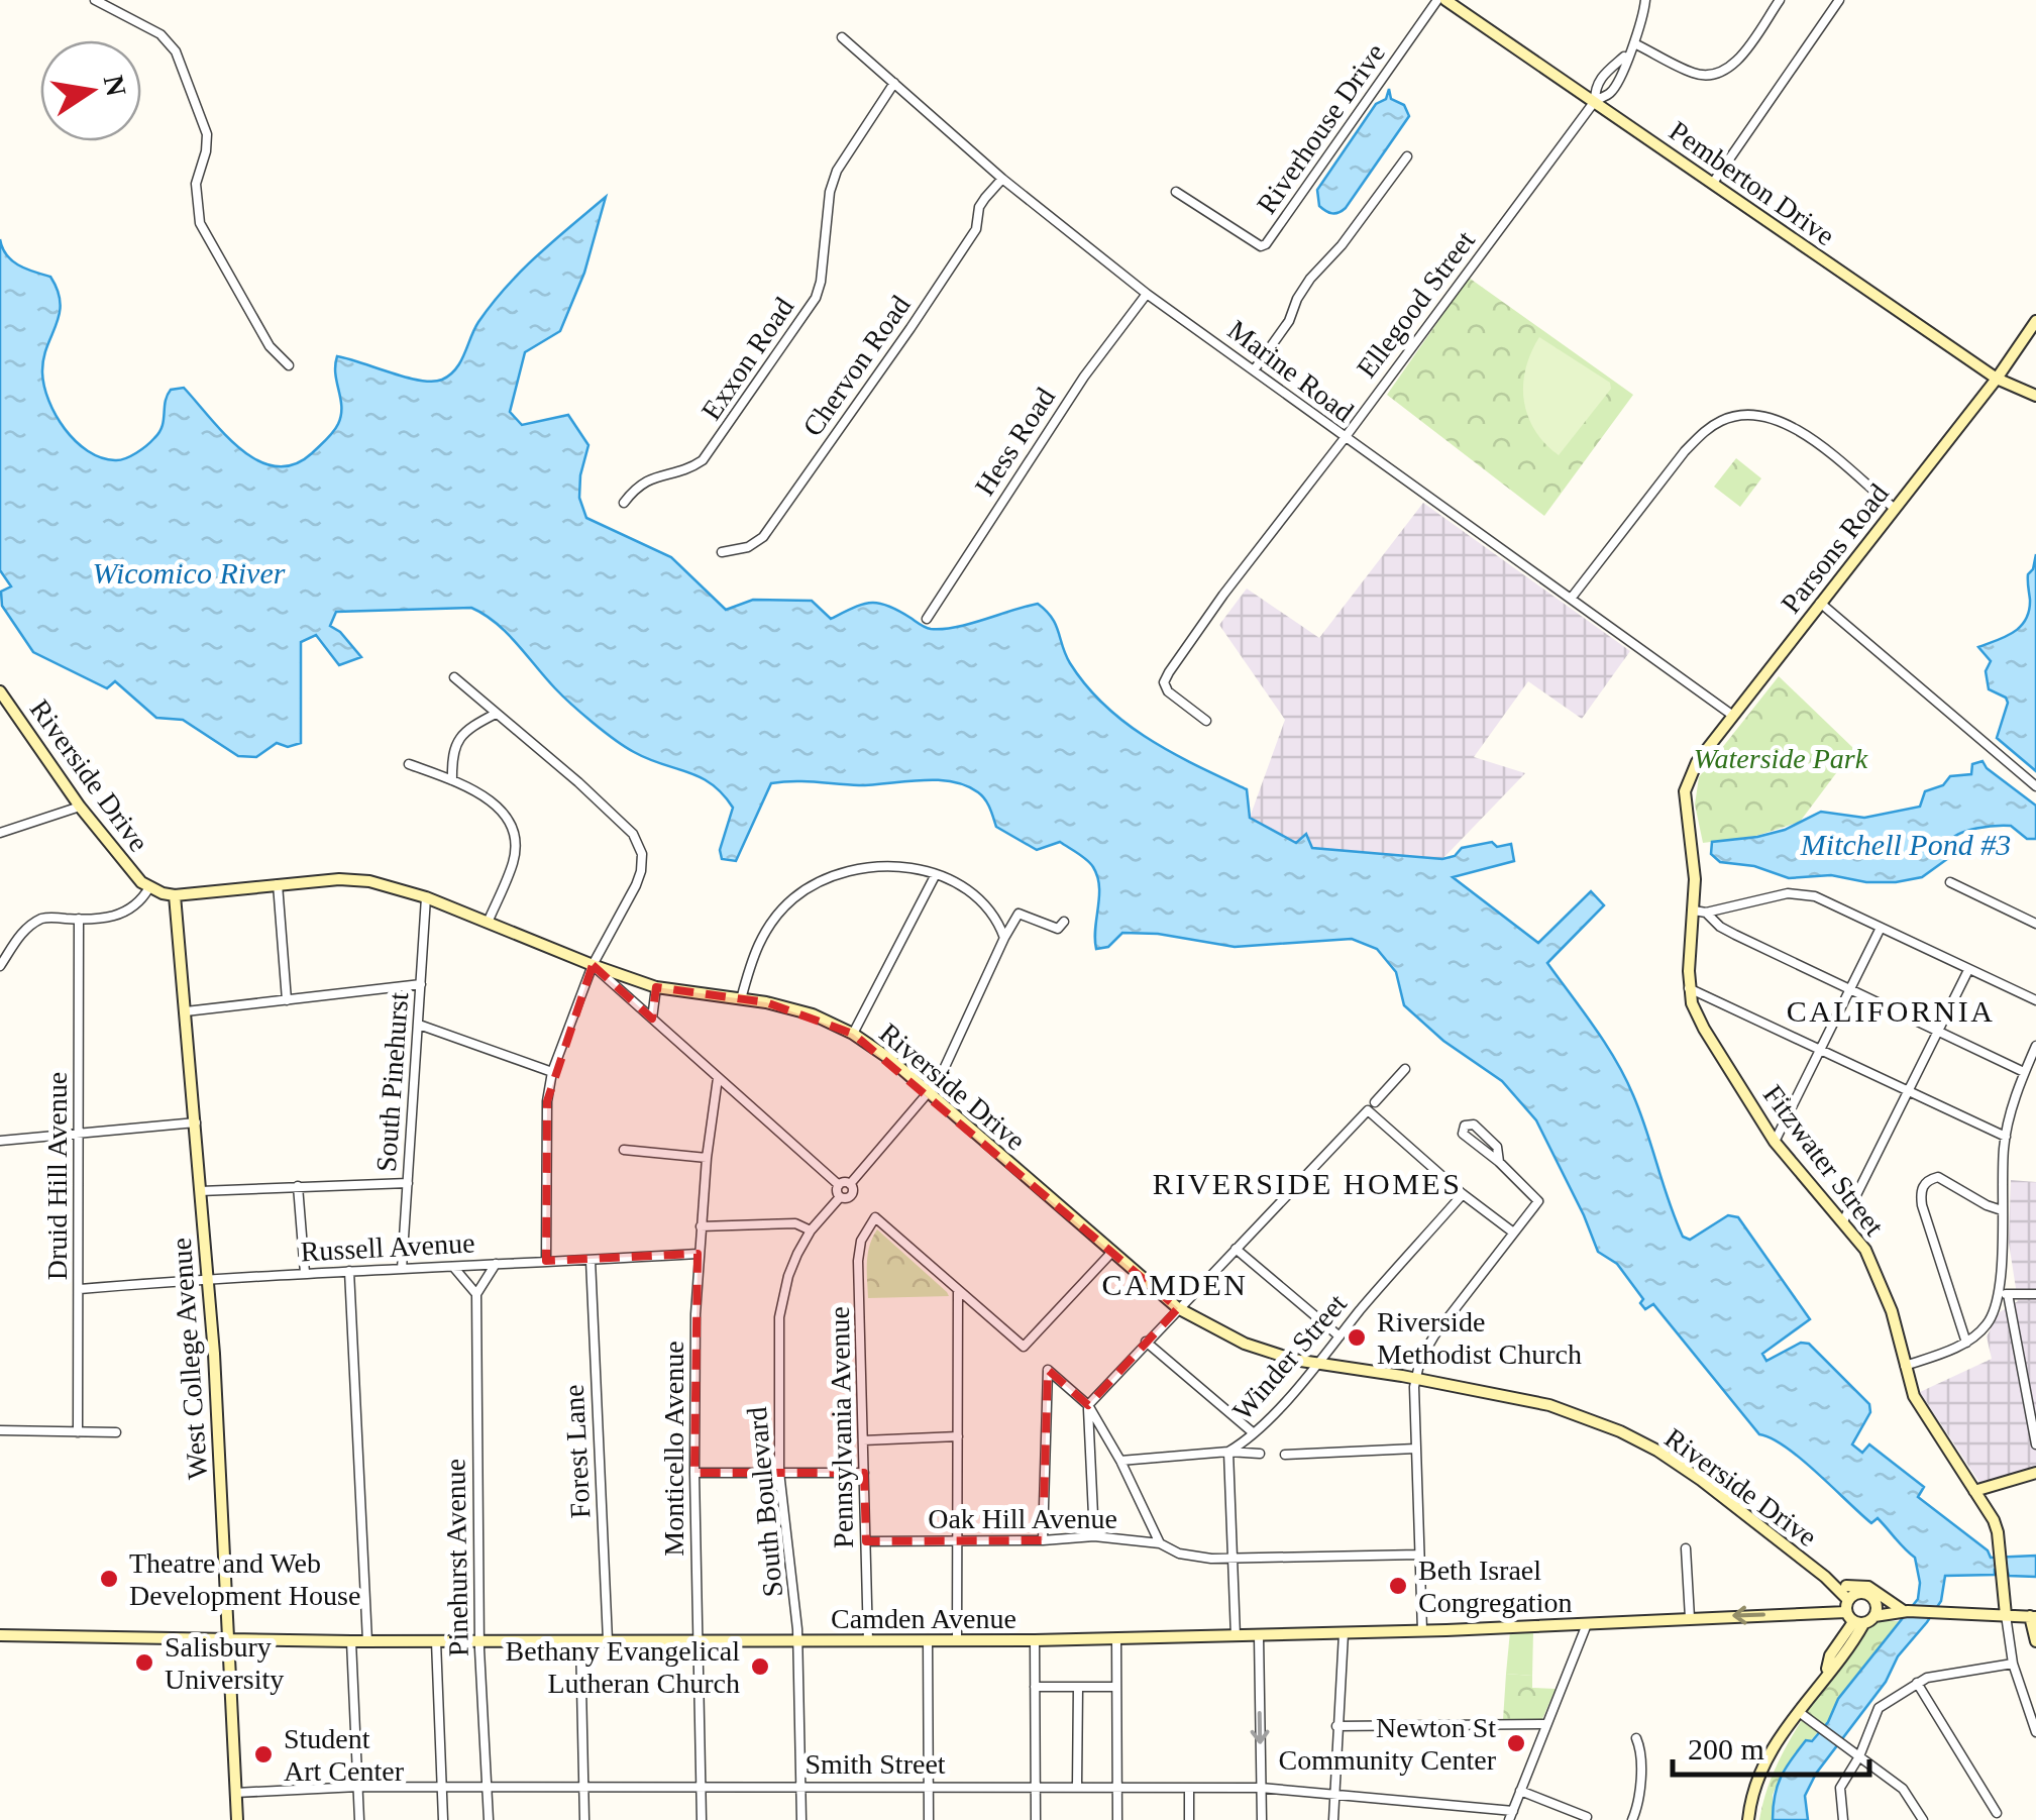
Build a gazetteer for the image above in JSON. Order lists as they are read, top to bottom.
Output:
{
  "streets": {
    "street": [
      "Riverhouse Drive",
      "Pemberton Drive",
      "Ellegood Street",
      "Exxon Road",
      "Chervon Road",
      "Marine Road",
      "Hess Road",
      "Parsons Road",
      "Riverside Drive",
      "South Pinehurst",
      "Fitzwater Street",
      "Druid Hill Avenue",
      "Russell Avenue",
      "Winder Street",
      "West College Avenue",
      "Pennsylvania Avenue",
      "Monticello Avenue",
      "Forest Lane",
      "South Boulevard",
      "Oak Hill Avenue",
      "Pinehurst Avenue",
      "Camden Avenue",
      "Smith Street"
    ]
  },
  "crossings": [
    ["Pemberton Drive", "Ellegood Street"],
    ["Pemberton Drive", "Parsons Road"],
    ["Ellegood Street", "Marine Road"],
    ["Exxon Road", "Marine Road"],
    ["Chervon Road", "Marine Road"],
    ["Marine Road", "Hess Road"],
    ["Marine Road", "Parsons Road"],
    ["Parsons Road", "Fitzwater Street"],
    ["Riverside Drive", "South Pinehurst"],
    ["Riverside Drive", "Winder Street"],
    ["Riverside Drive", "West College Avenue"],
    ["Riverside Drive", "Camden Avenue"],
    ["South Pinehurst", "Russell Avenue"],
    ["Druid Hill Avenue", "Russell Avenue"],
    ["Russell Avenue", "West College Avenue"],
    ["Russell Avenue", "Monticello Avenue"],
    ["Russell Avenue", "Forest Lane"],
    ["Winder Street", "Oak Hill Avenue"],
    ["Winder Street", "Camden Avenue"],
    ["West College Avenue", "Camden Avenue"],
    ["West College Avenue", "Smith Street"],
    ["Pennsylvania Avenue", "Oak Hill Avenue"],
    ["Pennsylvania Avenue", "Camden Avenue"],
    ["Monticello Avenue", "Camden Avenue"],
    ["Monticello Avenue", "Smith Street"],
    ["Forest Lane", "Camden Avenue"],
    ["South Boulevard", "Camden Avenue"],
    ["South Boulevard", "Smith Street"],
    ["Pinehurst Avenue", "Camden Avenue"],
    ["Pinehurst Avenue", "Smith Street"]
  ],
  "districts": ["CALIFORNIA", "RIVERSIDE HOMES", "CAMDEN"],
  "water": ["Wicomico River", "Mitchell Pond #3"],
  "parks": ["Waterside Park"],
  "places": [
    "Riverside Methodist Church",
    "Theatre and Web Development House",
    "Beth Israel Congregation",
    "Salisbury University",
    "Bethany Evangelical Lutheran Church",
    "Newton St Community Center",
    "Student Art Center"
  ],
  "scale_bar": "200 m",
  "north": "right"
}
